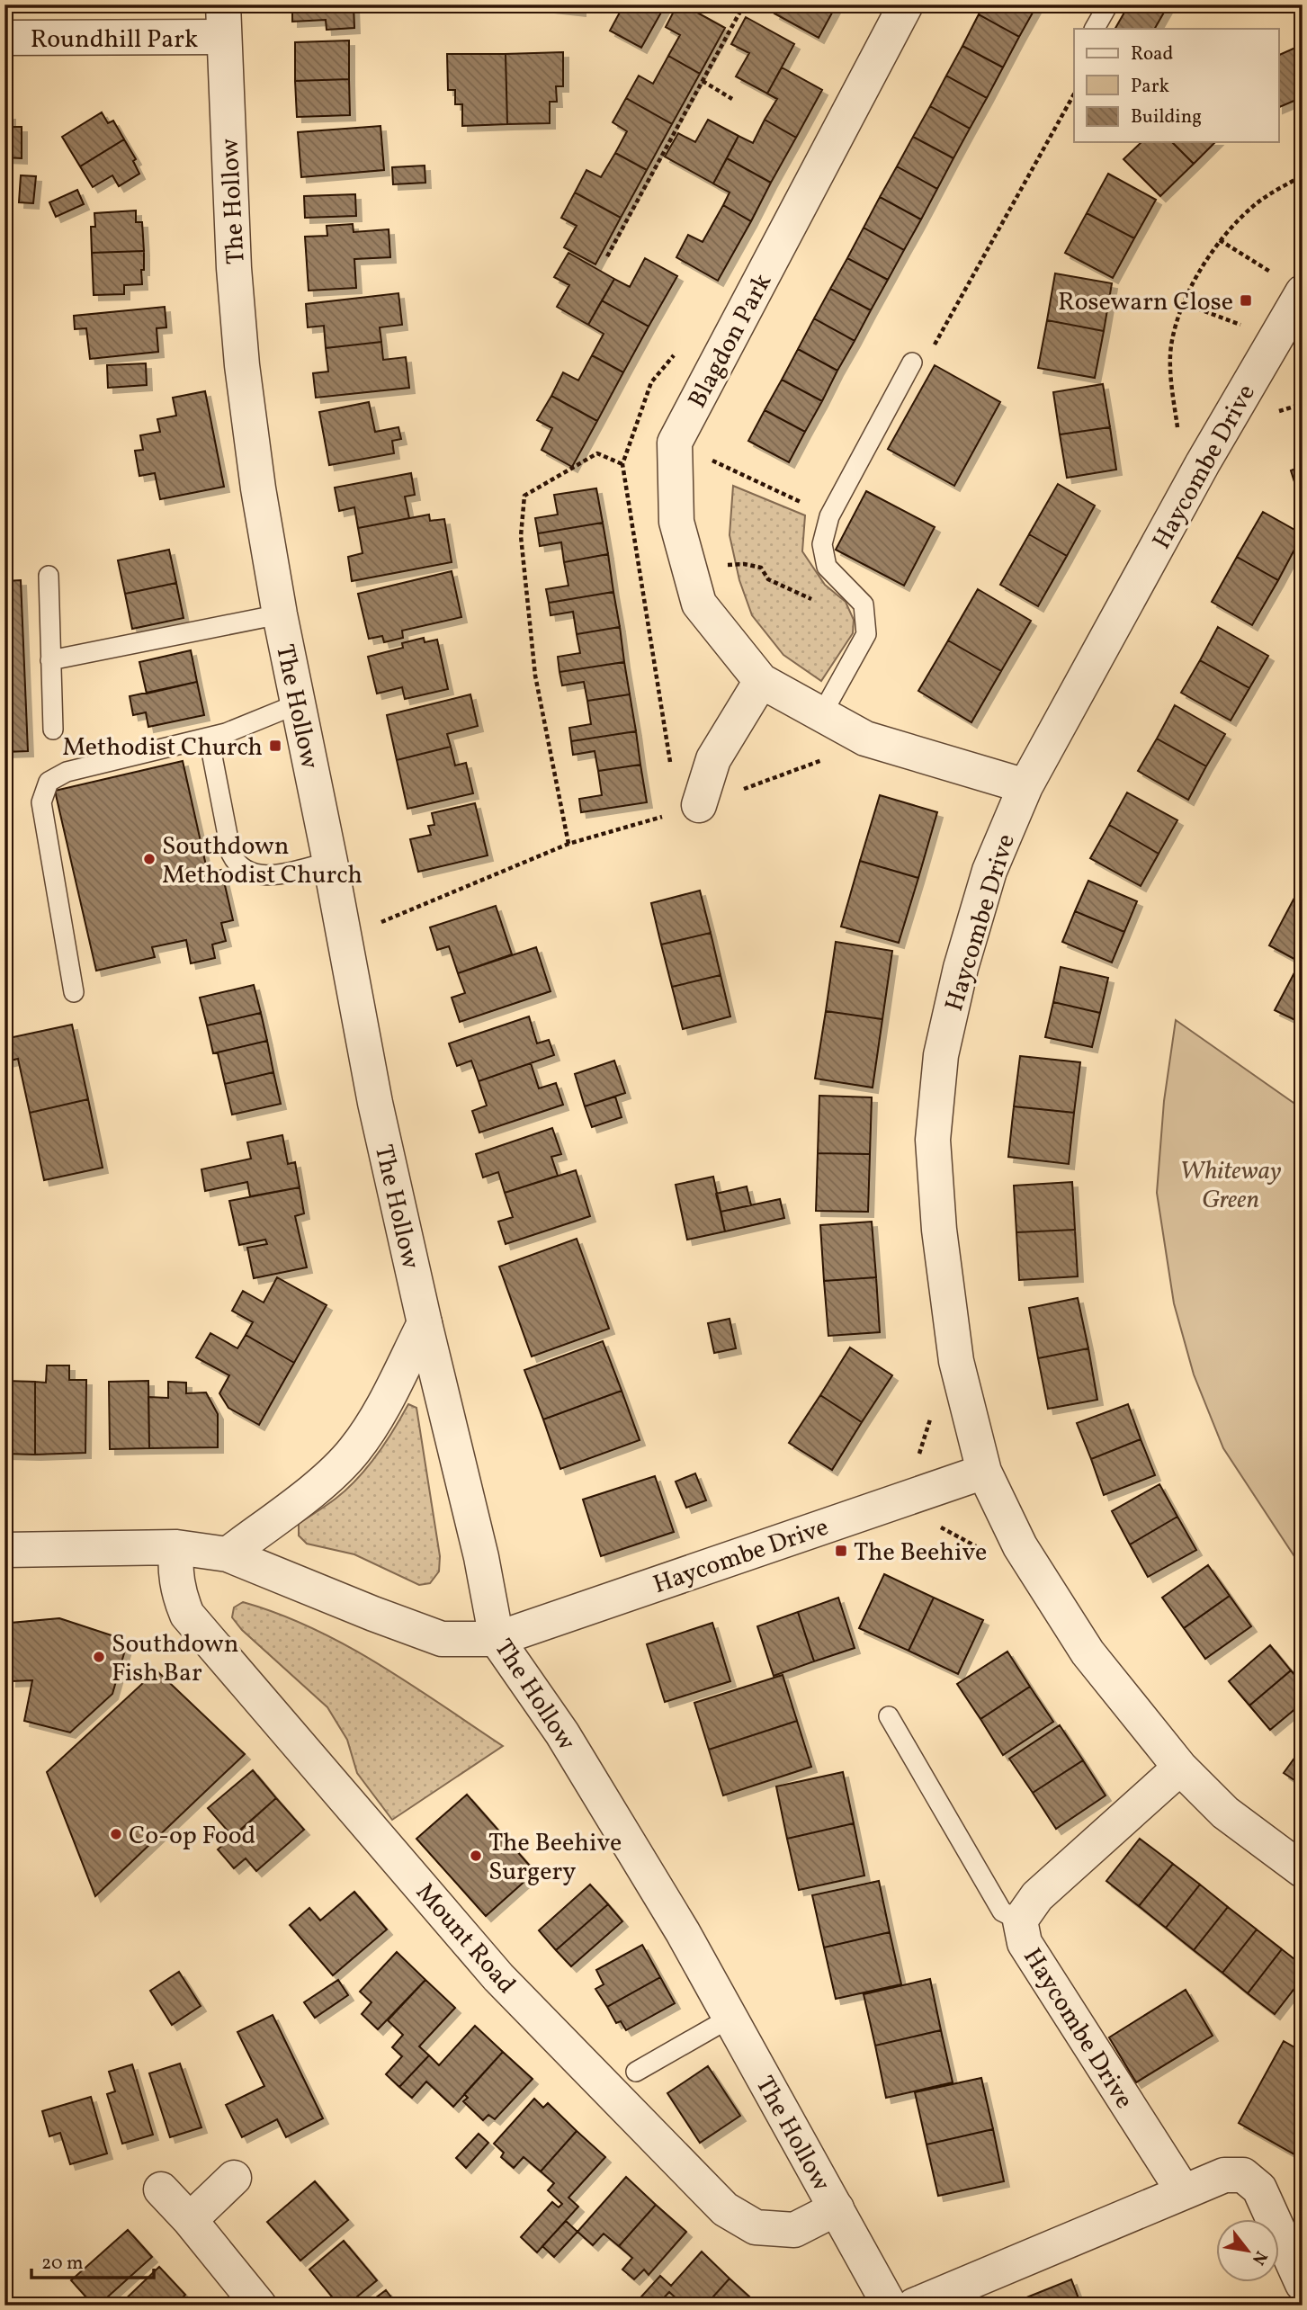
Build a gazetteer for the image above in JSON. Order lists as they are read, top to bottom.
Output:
{
  "streets": {
    "street": [
      "Roundhill Park",
      "The Hollow",
      "Blagdon Park",
      "Haycombe Drive",
      "Mount Road"
    ]
  },
  "crossings": [
    ["Roundhill Park", "The Hollow"],
    ["The Hollow", "Haycombe Drive"],
    ["The Hollow", "Mount Road"],
    ["Blagdon Park", "Haycombe Drive"]
  ],
  "parks": ["Whiteway Green"],
  "places": {
    "transit": ["Rosewarn Close", "Methodist Church", "The Beehive"],
    "other": [
      "Southdown Methodist Church",
      "Southdown Fish Bar",
      "Co-op Food",
      "The Beehive Surgery"
    ]
  },
  "legend": ["Road", "Park", "Building"],
  "scale_bar": "20 m",
  "north": "bottom right"
}
